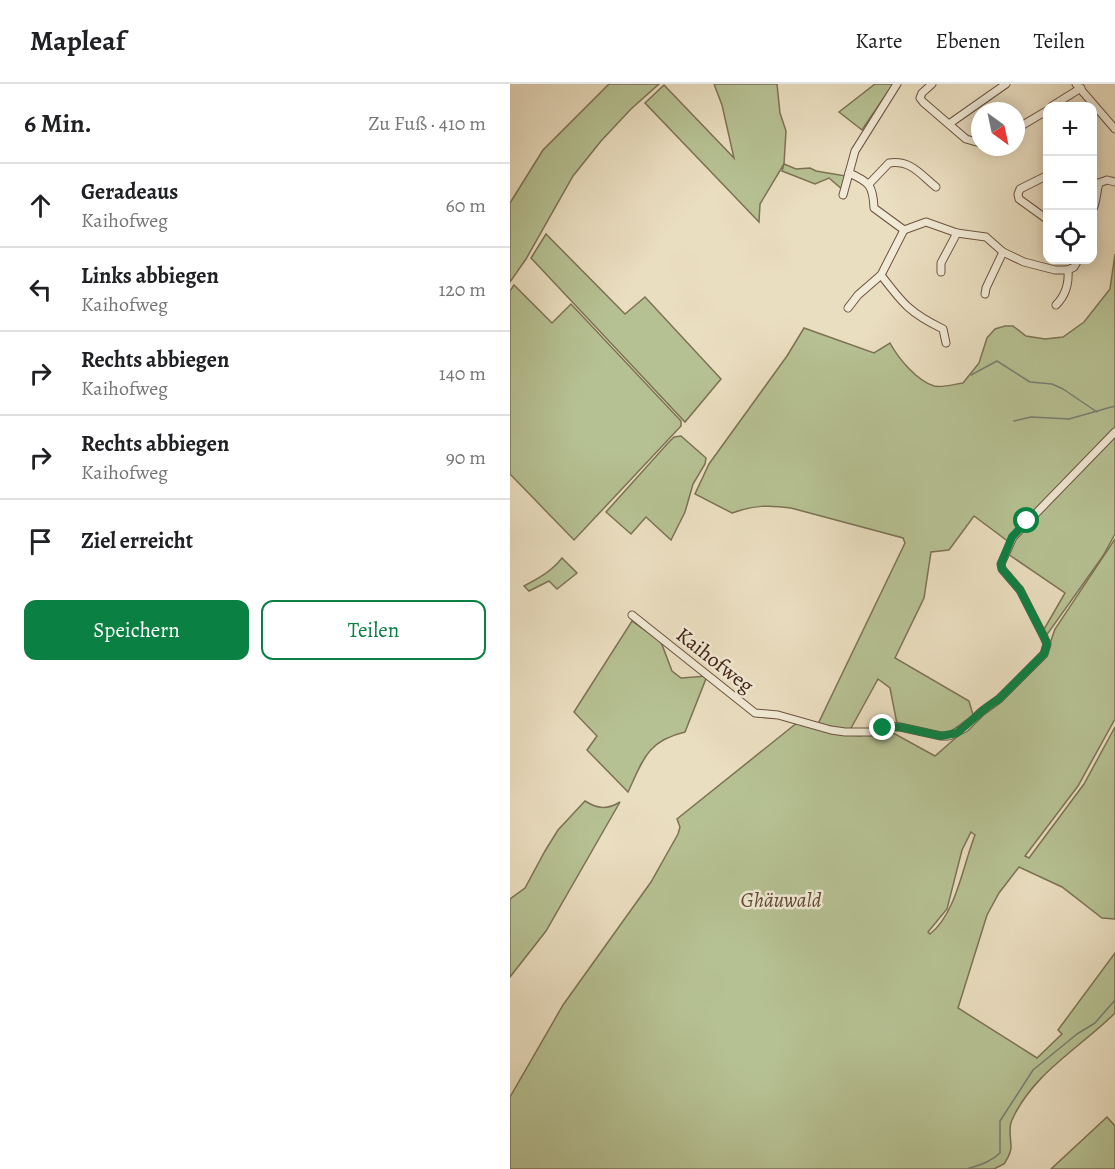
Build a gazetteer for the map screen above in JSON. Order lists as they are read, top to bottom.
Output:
{
  "streets": {
    "street": ["Kaihofweg"]
  },
  "parks": ["Ghäuwald"],
  "north": "bottom right",
  "page": {
    "header": "Mapleaf",
    "nav": ["Karte", "Ebenen", "Teilen"],
    "heading": ["6 Min.", "Zu Fuß · 410 m"],
    "map_buttons": ["+", "−"],
    "list": [
      ["Geradeaus", "Kaihofweg", "60 m"],
      ["Links abbiegen", "Kaihofweg", "120 m"],
      ["Rechts abbiegen", "Kaihofweg", "140 m"],
      ["Rechts abbiegen", "Kaihofweg", "90 m"],
      "Ziel erreicht"
    ],
    "buttons": ["Speichern", "Teilen"]
  }
}
